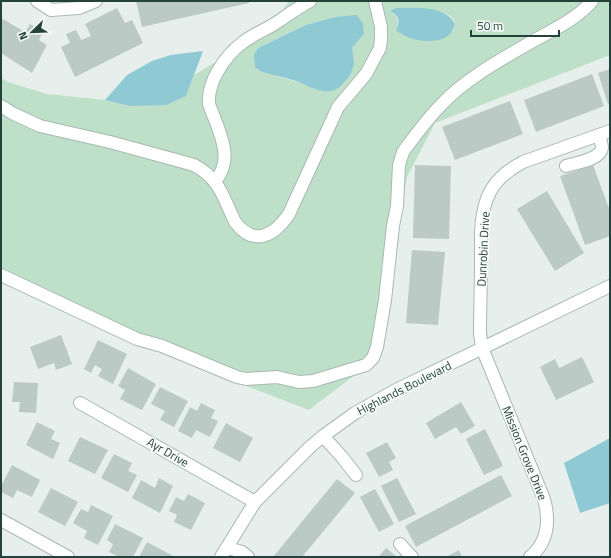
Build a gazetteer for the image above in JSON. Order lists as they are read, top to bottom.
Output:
{
  "streets": {
    "street": [
      "Dunrobin Drive",
      "Highlands Boulevard",
      "Ayr Drive",
      "Mission Grove Drive"
    ]
  },
  "crossings": [
    ["Dunrobin Drive", "Highlands Boulevard"],
    ["Dunrobin Drive", "Mission Grove Drive"],
    ["Highlands Boulevard", "Ayr Drive"],
    ["Highlands Boulevard", "Mission Grove Drive"]
  ],
  "scale_bar": "50 m",
  "north": "bottom left"
}
